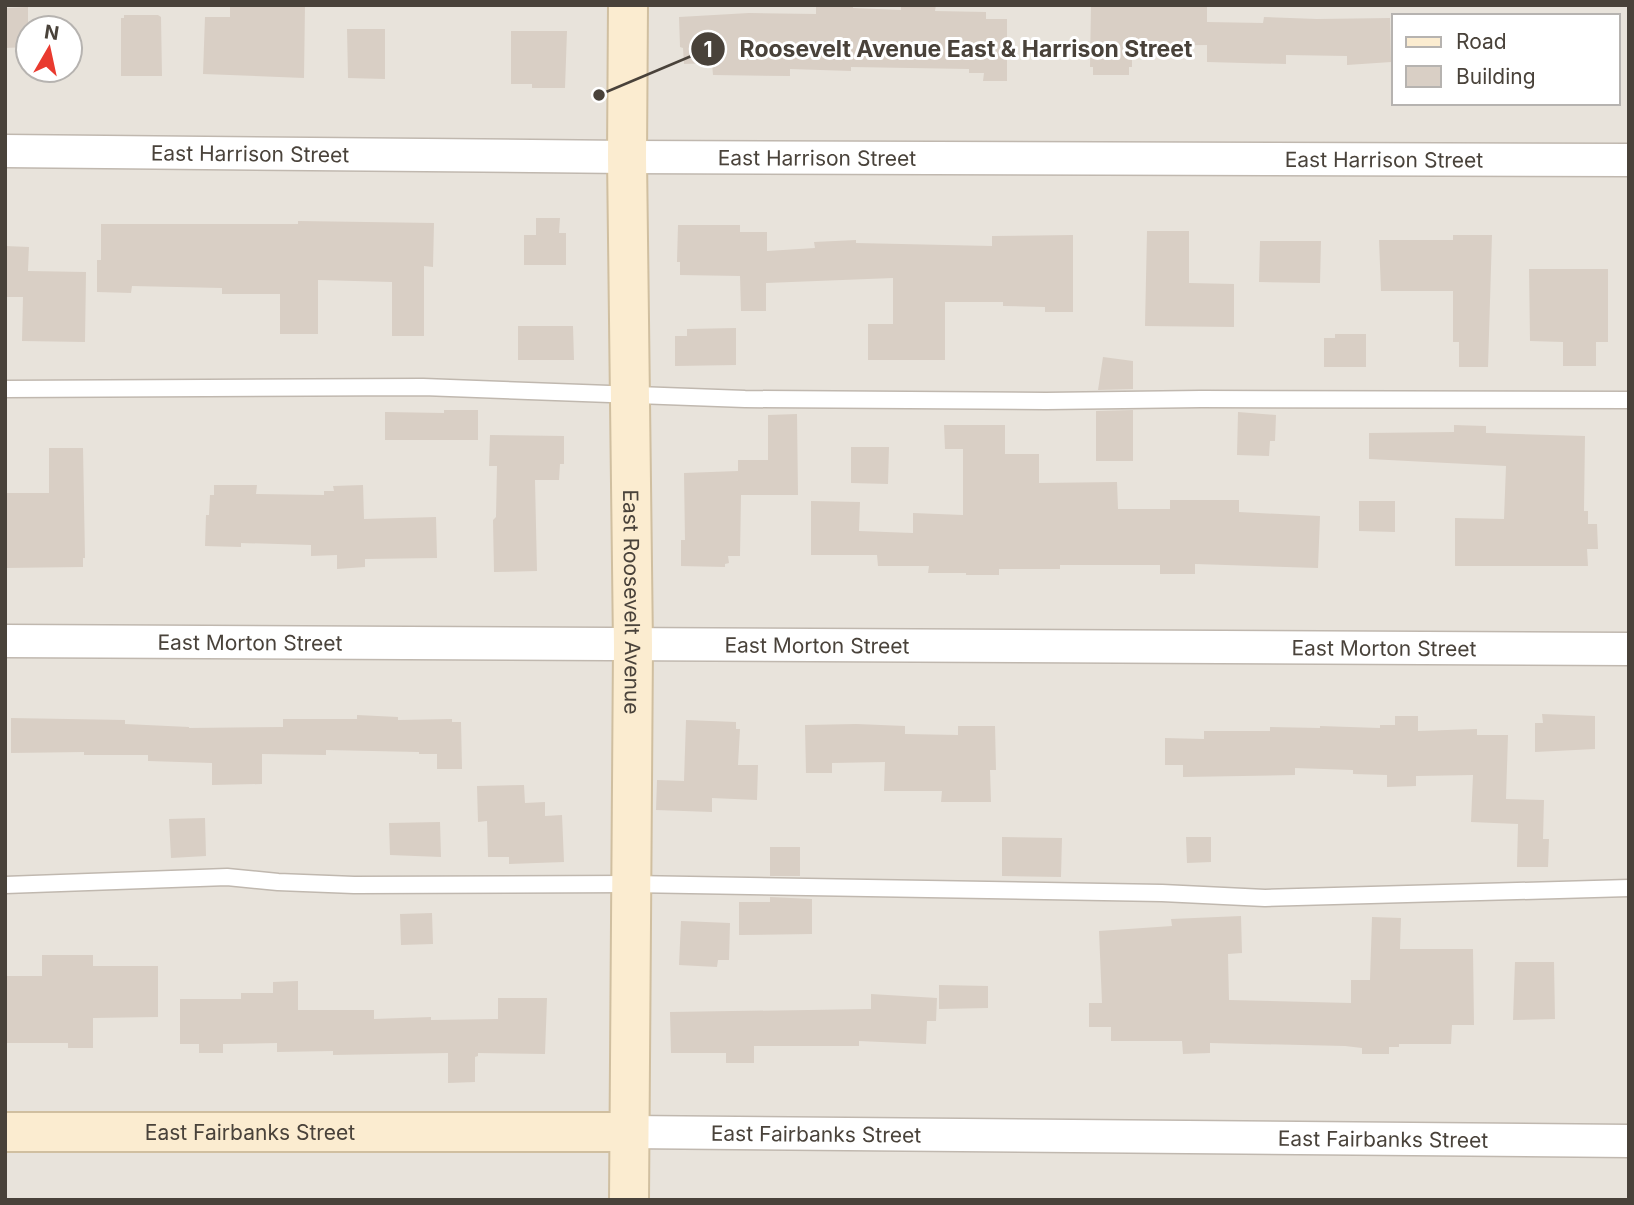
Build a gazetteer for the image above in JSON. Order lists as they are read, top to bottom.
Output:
{
  "streets": {
    "street": [
      "East Harrison Street",
      "East Roosevelt Avenue",
      "East Morton Street",
      "East Fairbanks Street"
    ]
  },
  "crossings": [
    ["East Harrison Street", "East Roosevelt Avenue"],
    ["East Roosevelt Avenue", "East Morton Street"],
    ["East Roosevelt Avenue", "East Fairbanks Street"]
  ],
  "places": ["Roosevelt Avenue East & Harrison Street"],
  "legend": ["Road", "Building"],
  "north": "top"
}
